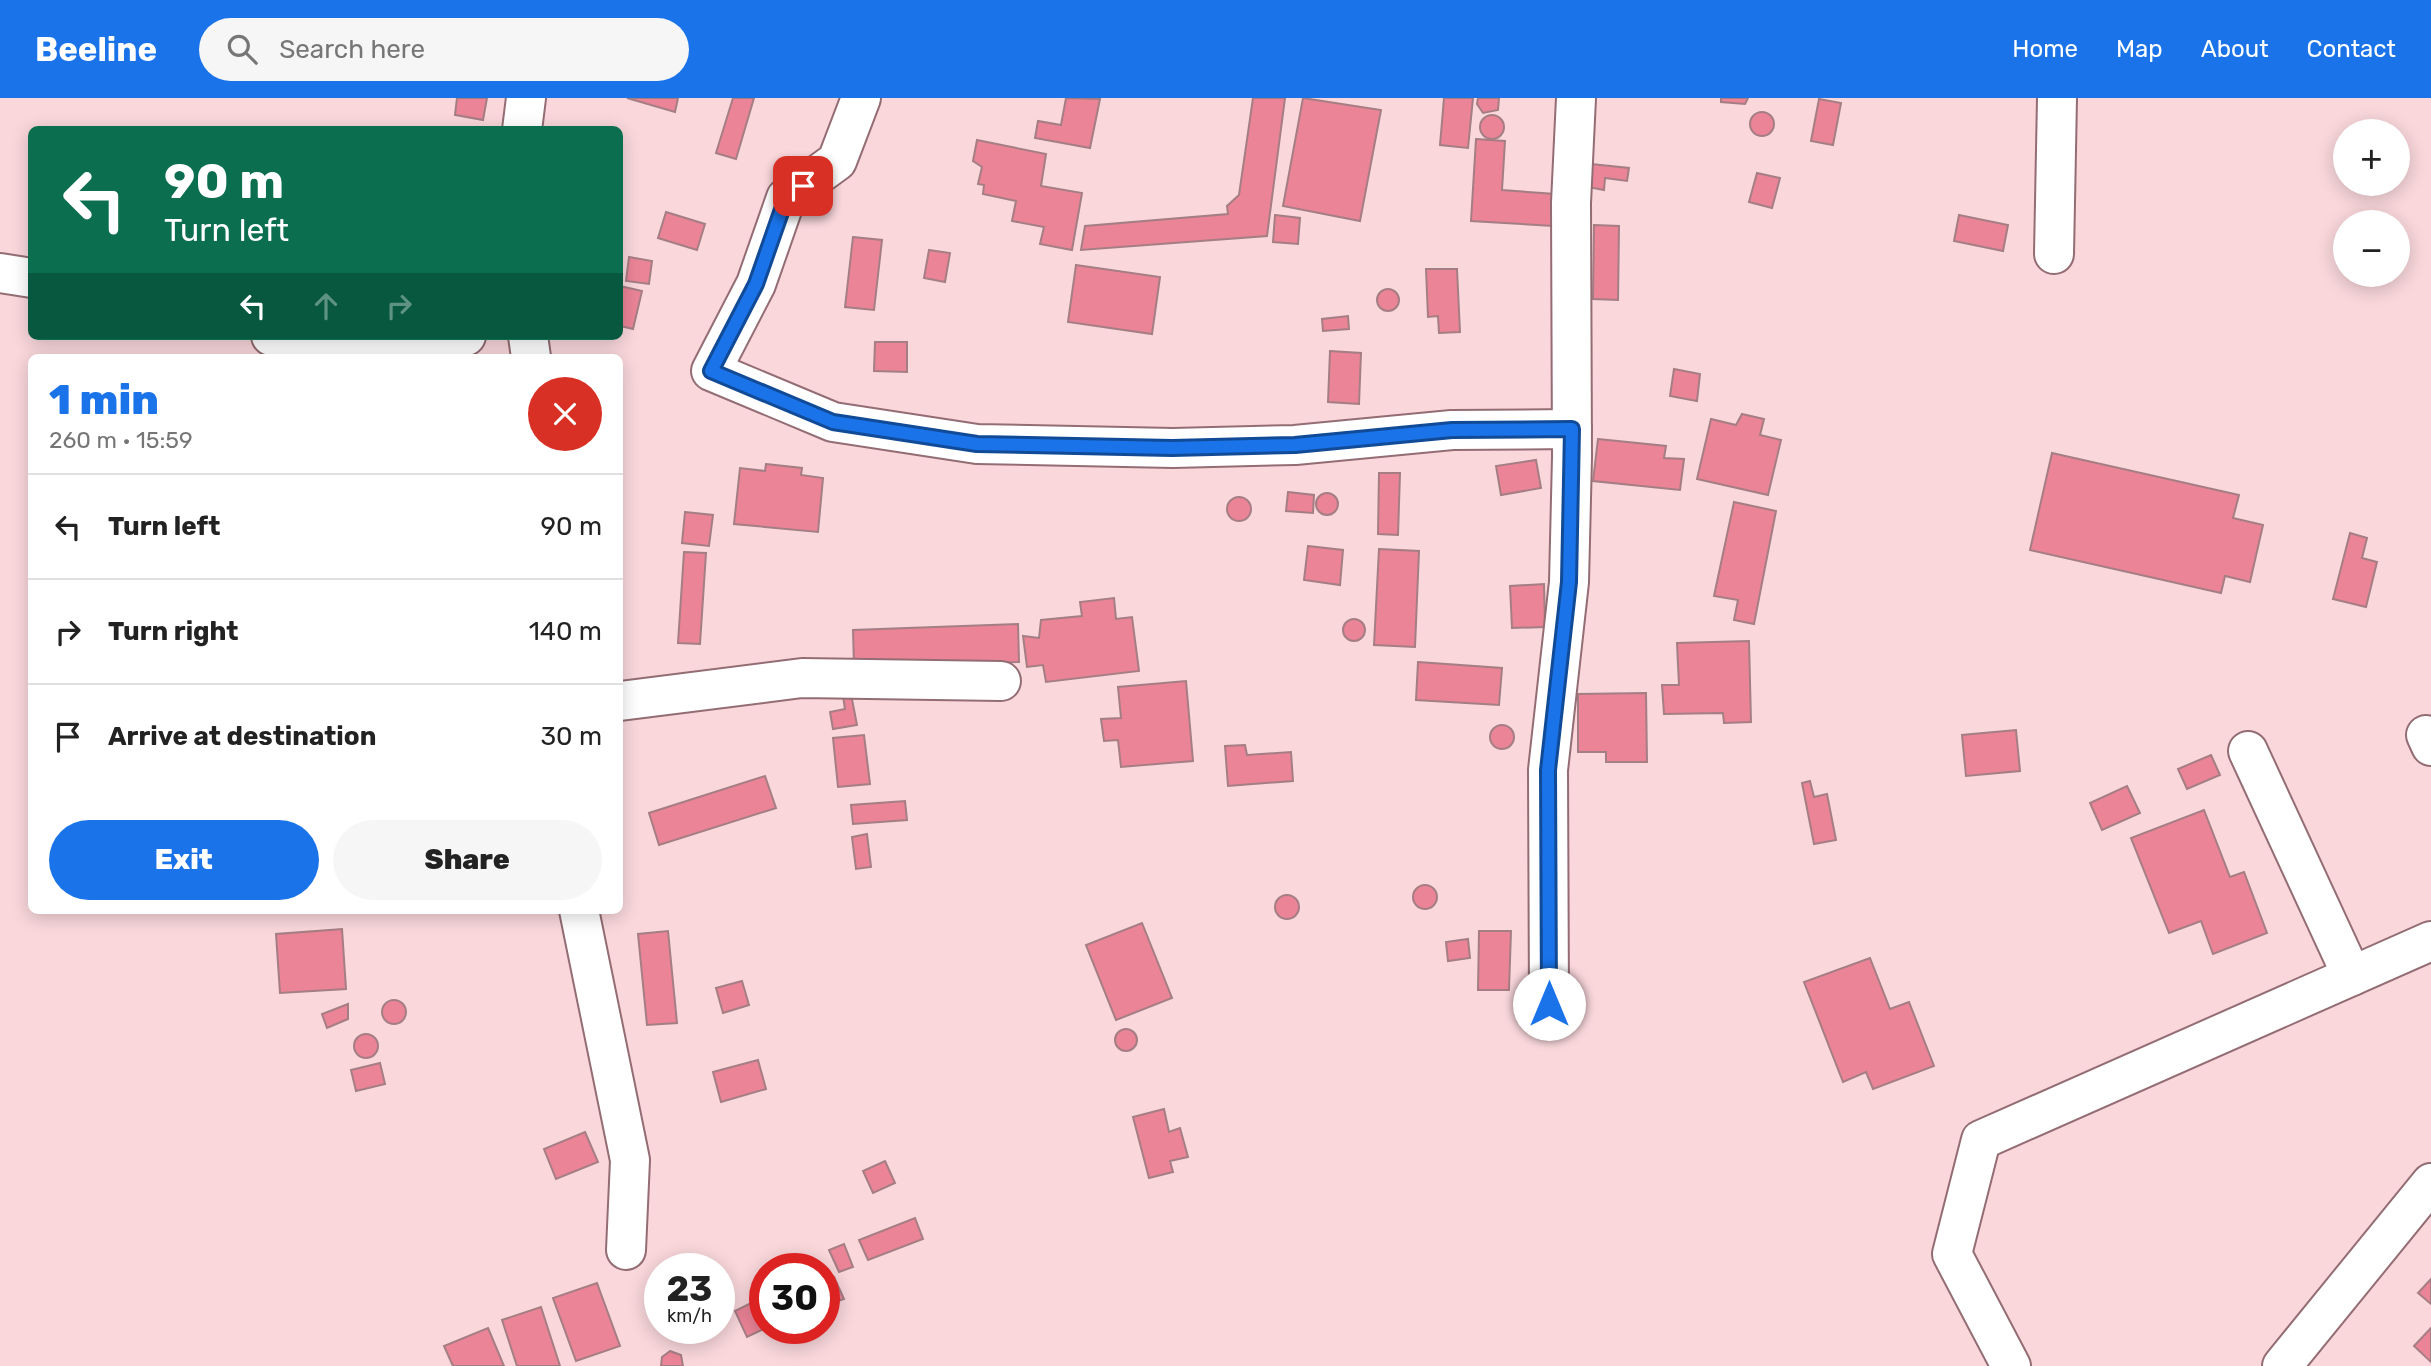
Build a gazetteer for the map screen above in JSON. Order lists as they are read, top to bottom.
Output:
{
  "page": {
    "header": "Beeline",
    "search": "Search here",
    "nav": [
      "Home",
      "Map",
      "About",
      "Contact"
    ],
    "map_buttons": ["+", "−"],
    "turn": ["90 m", "Turn left"],
    "heading": ["1 min", "260 m · 15:59"],
    "list": [
      {
        "name": "Turn left",
        "value": "90 m"
      },
      {
        "name": "Turn right",
        "value": "140 m"
      },
      {
        "name": "Arrive at destination",
        "value": "30 m"
      }
    ],
    "buttons": ["Exit", "Share"],
    "speed": "23 km/h",
    "limit": "30"
  }
}
